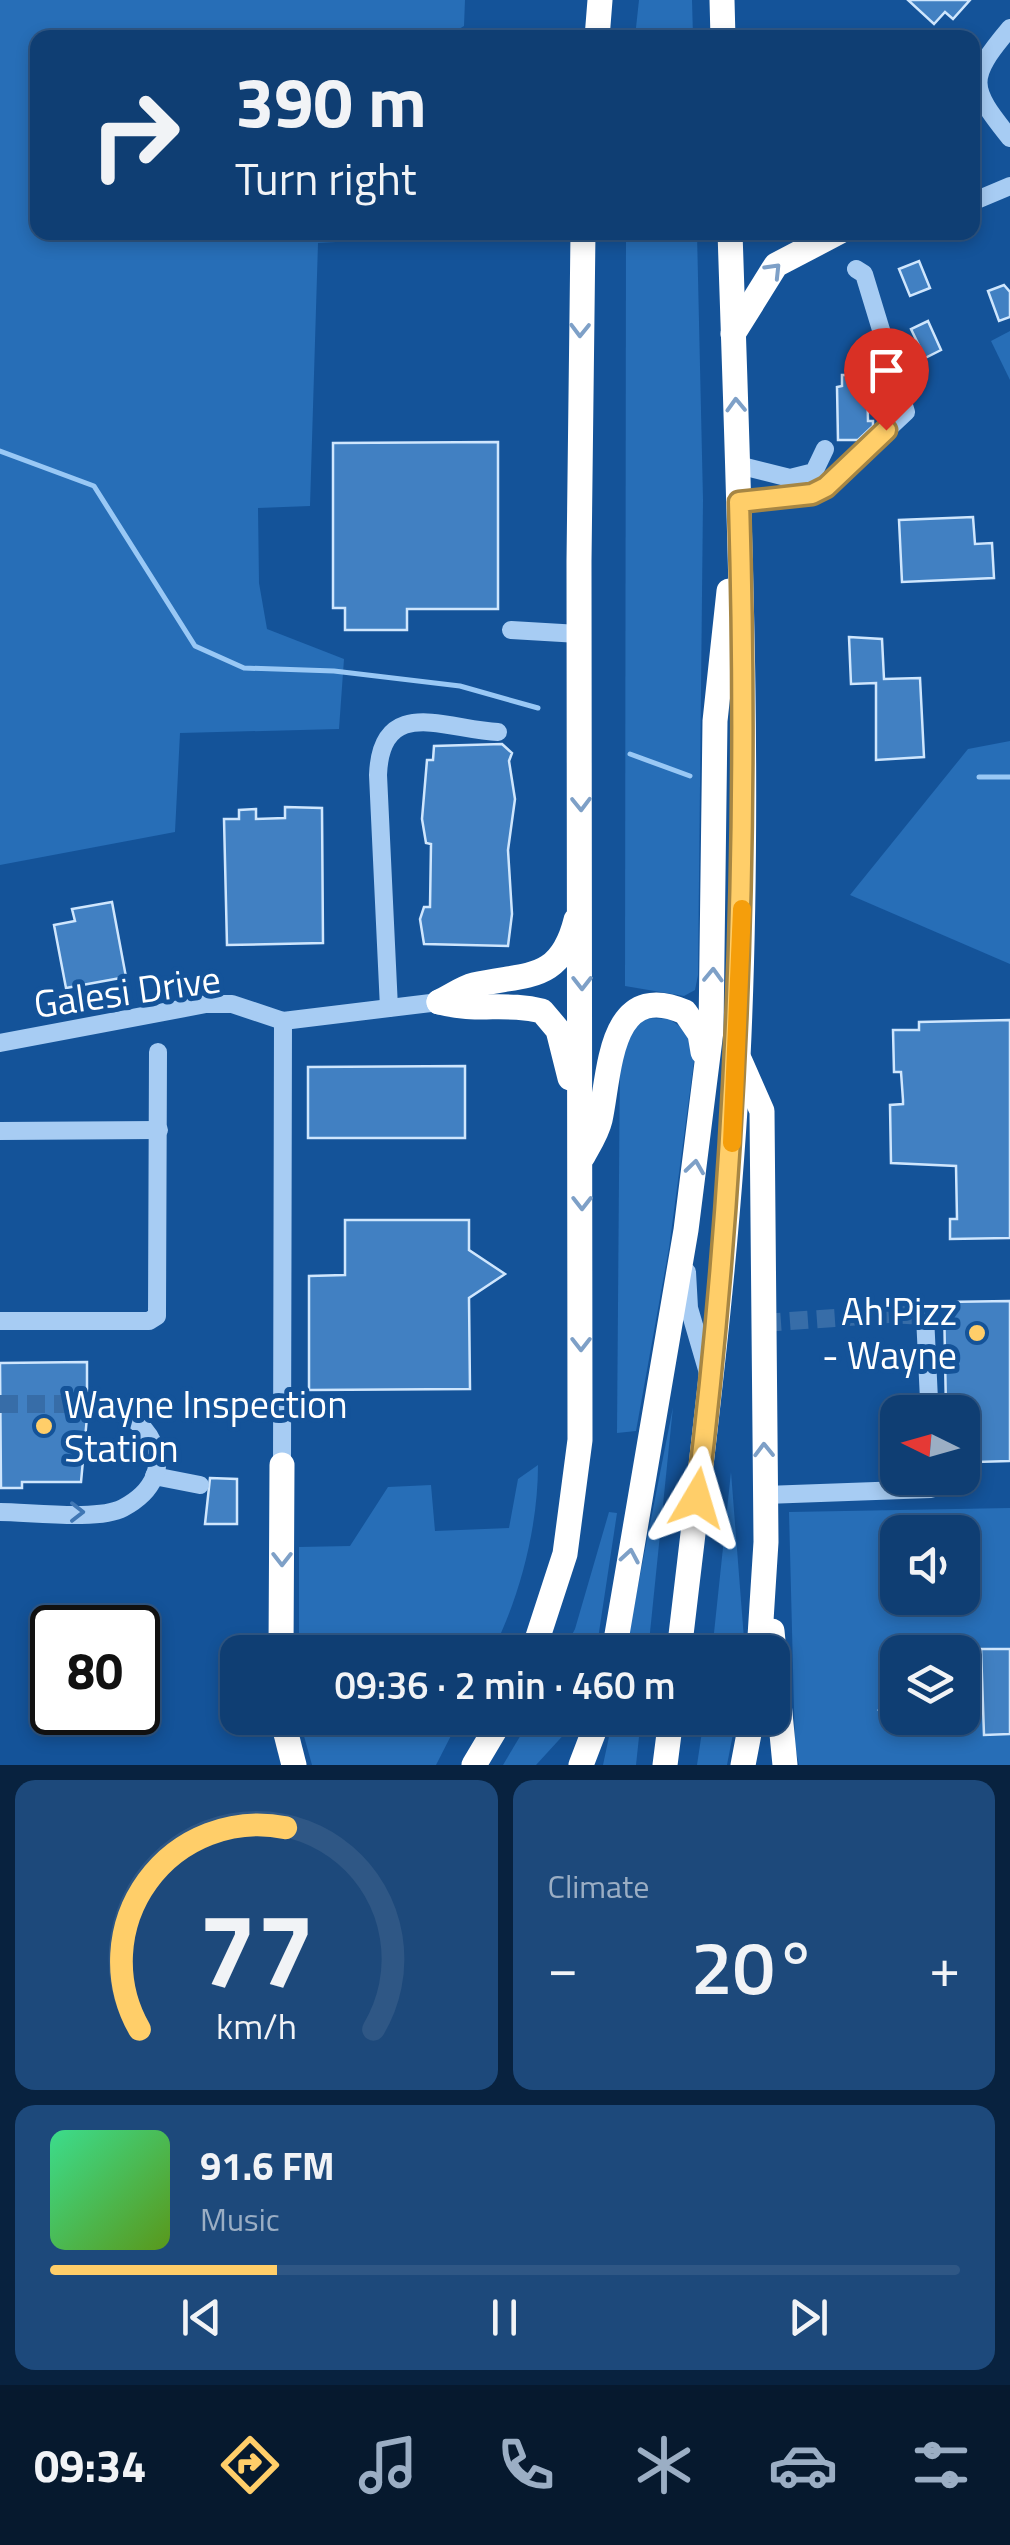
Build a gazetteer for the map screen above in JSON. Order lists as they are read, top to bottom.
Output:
{
  "streets": {
    "street": ["Galesi Drive"]
  },
  "places": ["Ah'Pizz - Wayne", "Wayne Inspection Station"],
  "north": "left",
  "page": {
    "turn": ["390 m", "Turn right"],
    "limit": "80",
    "trip": "09:36 · 2 min · 460 m",
    "tile": "Climate",
    "heat": ["−", "20°", "+"],
    "song": ["91.6 FM", "Music"],
    "tabs": "09:34",
    "gauge": ["77", "km/h"]
  }
}
